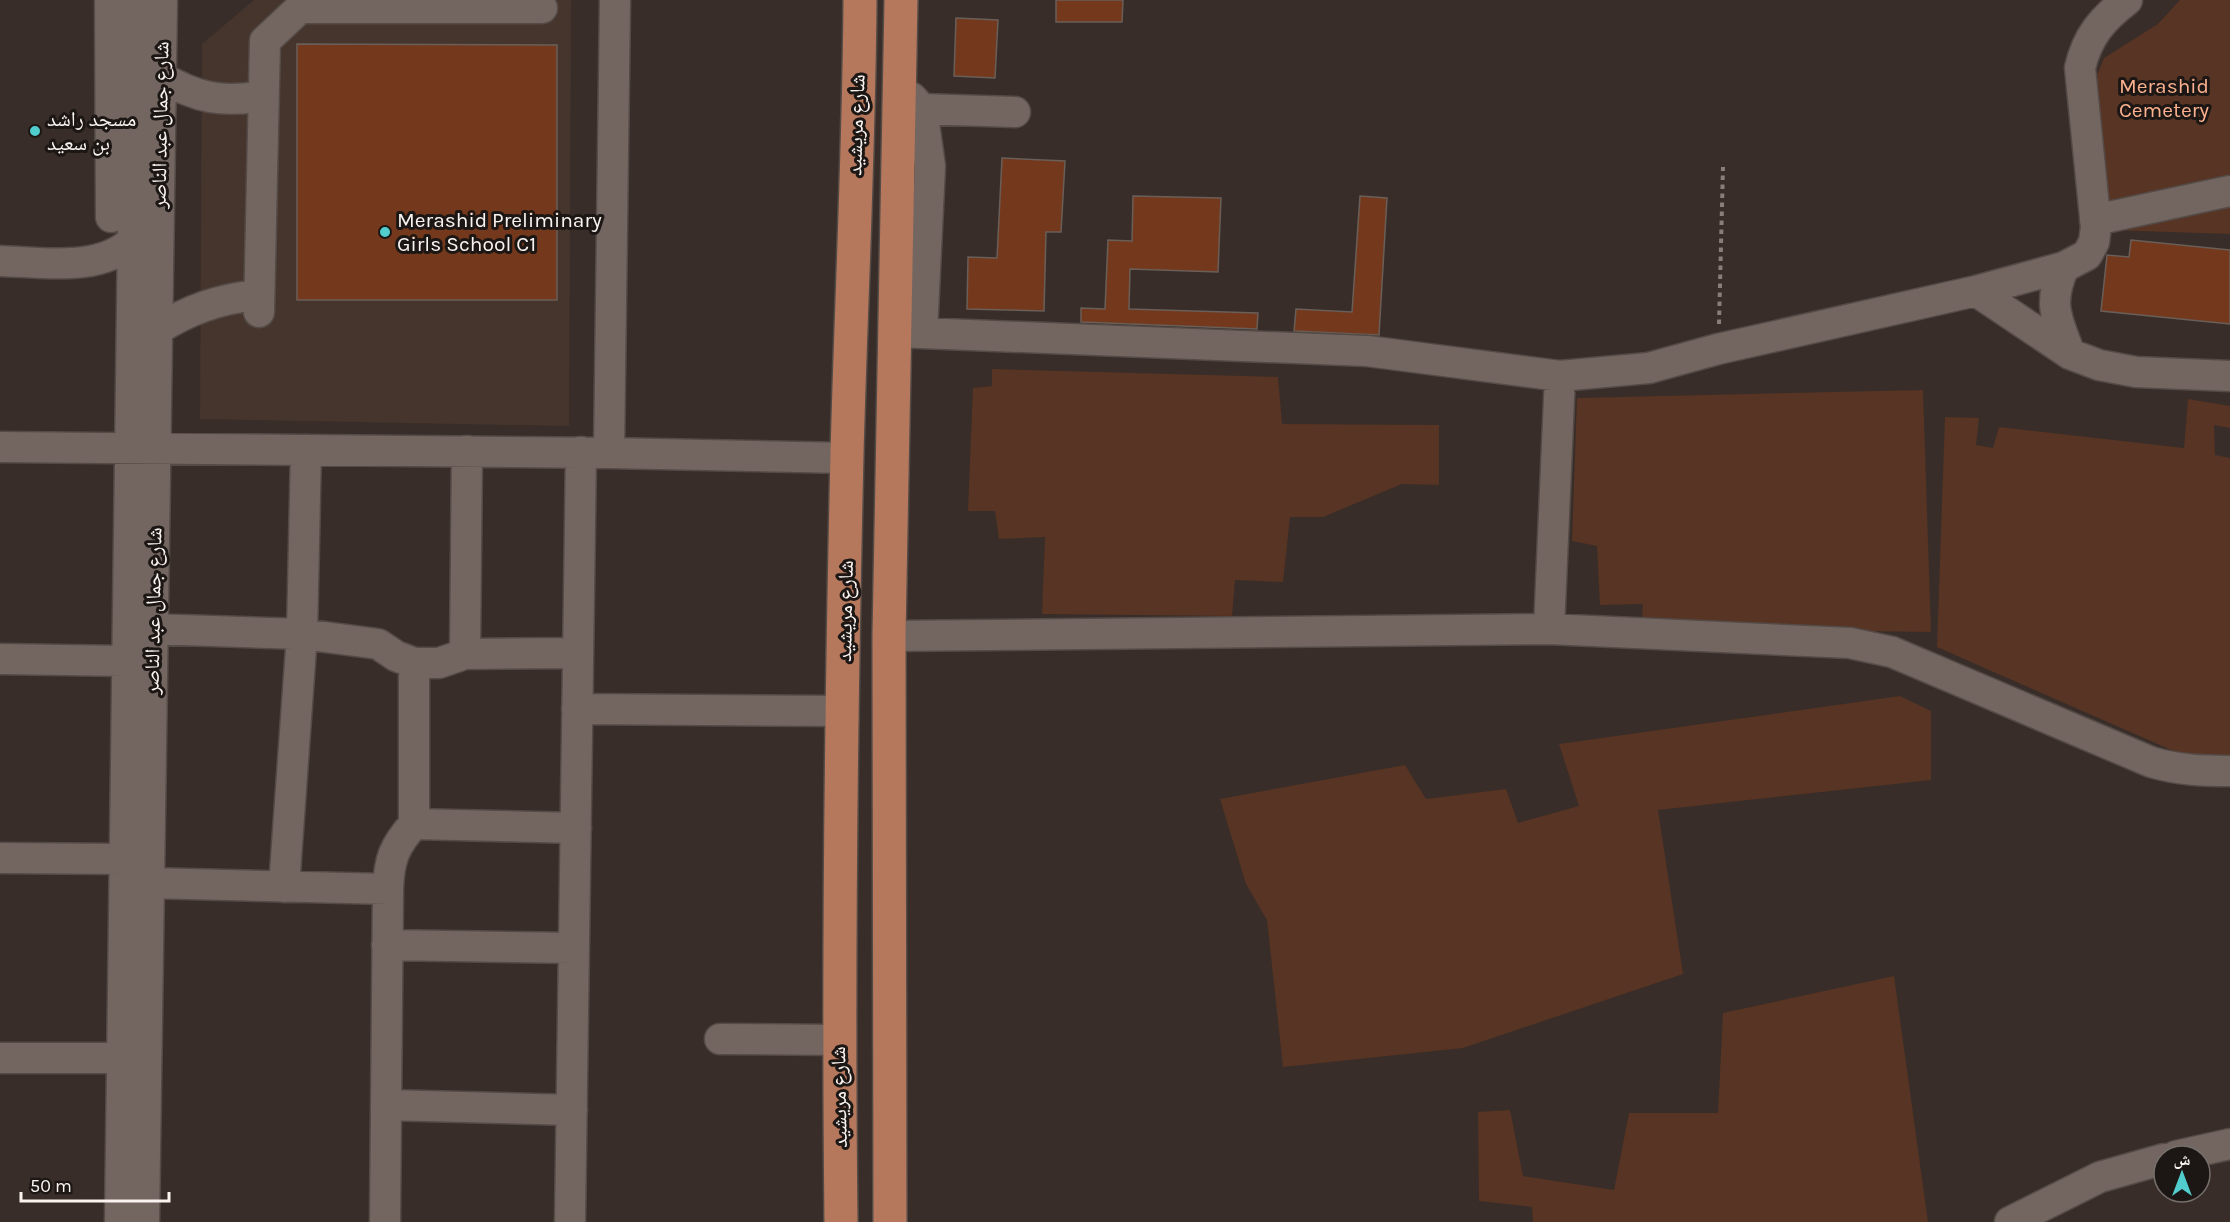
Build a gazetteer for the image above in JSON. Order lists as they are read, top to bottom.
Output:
{
  "streets": {
    "main road": ["شارع مريشيد"],
    "street": ["شارع جمال عبد الناصر"]
  },
  "parks": ["Merashid Cemetery"],
  "places": ["مسجد راشد بن سعيد", "Merashid Preliminary Girls School C1"],
  "scale_bar": "50 m",
  "north": "top"
}
